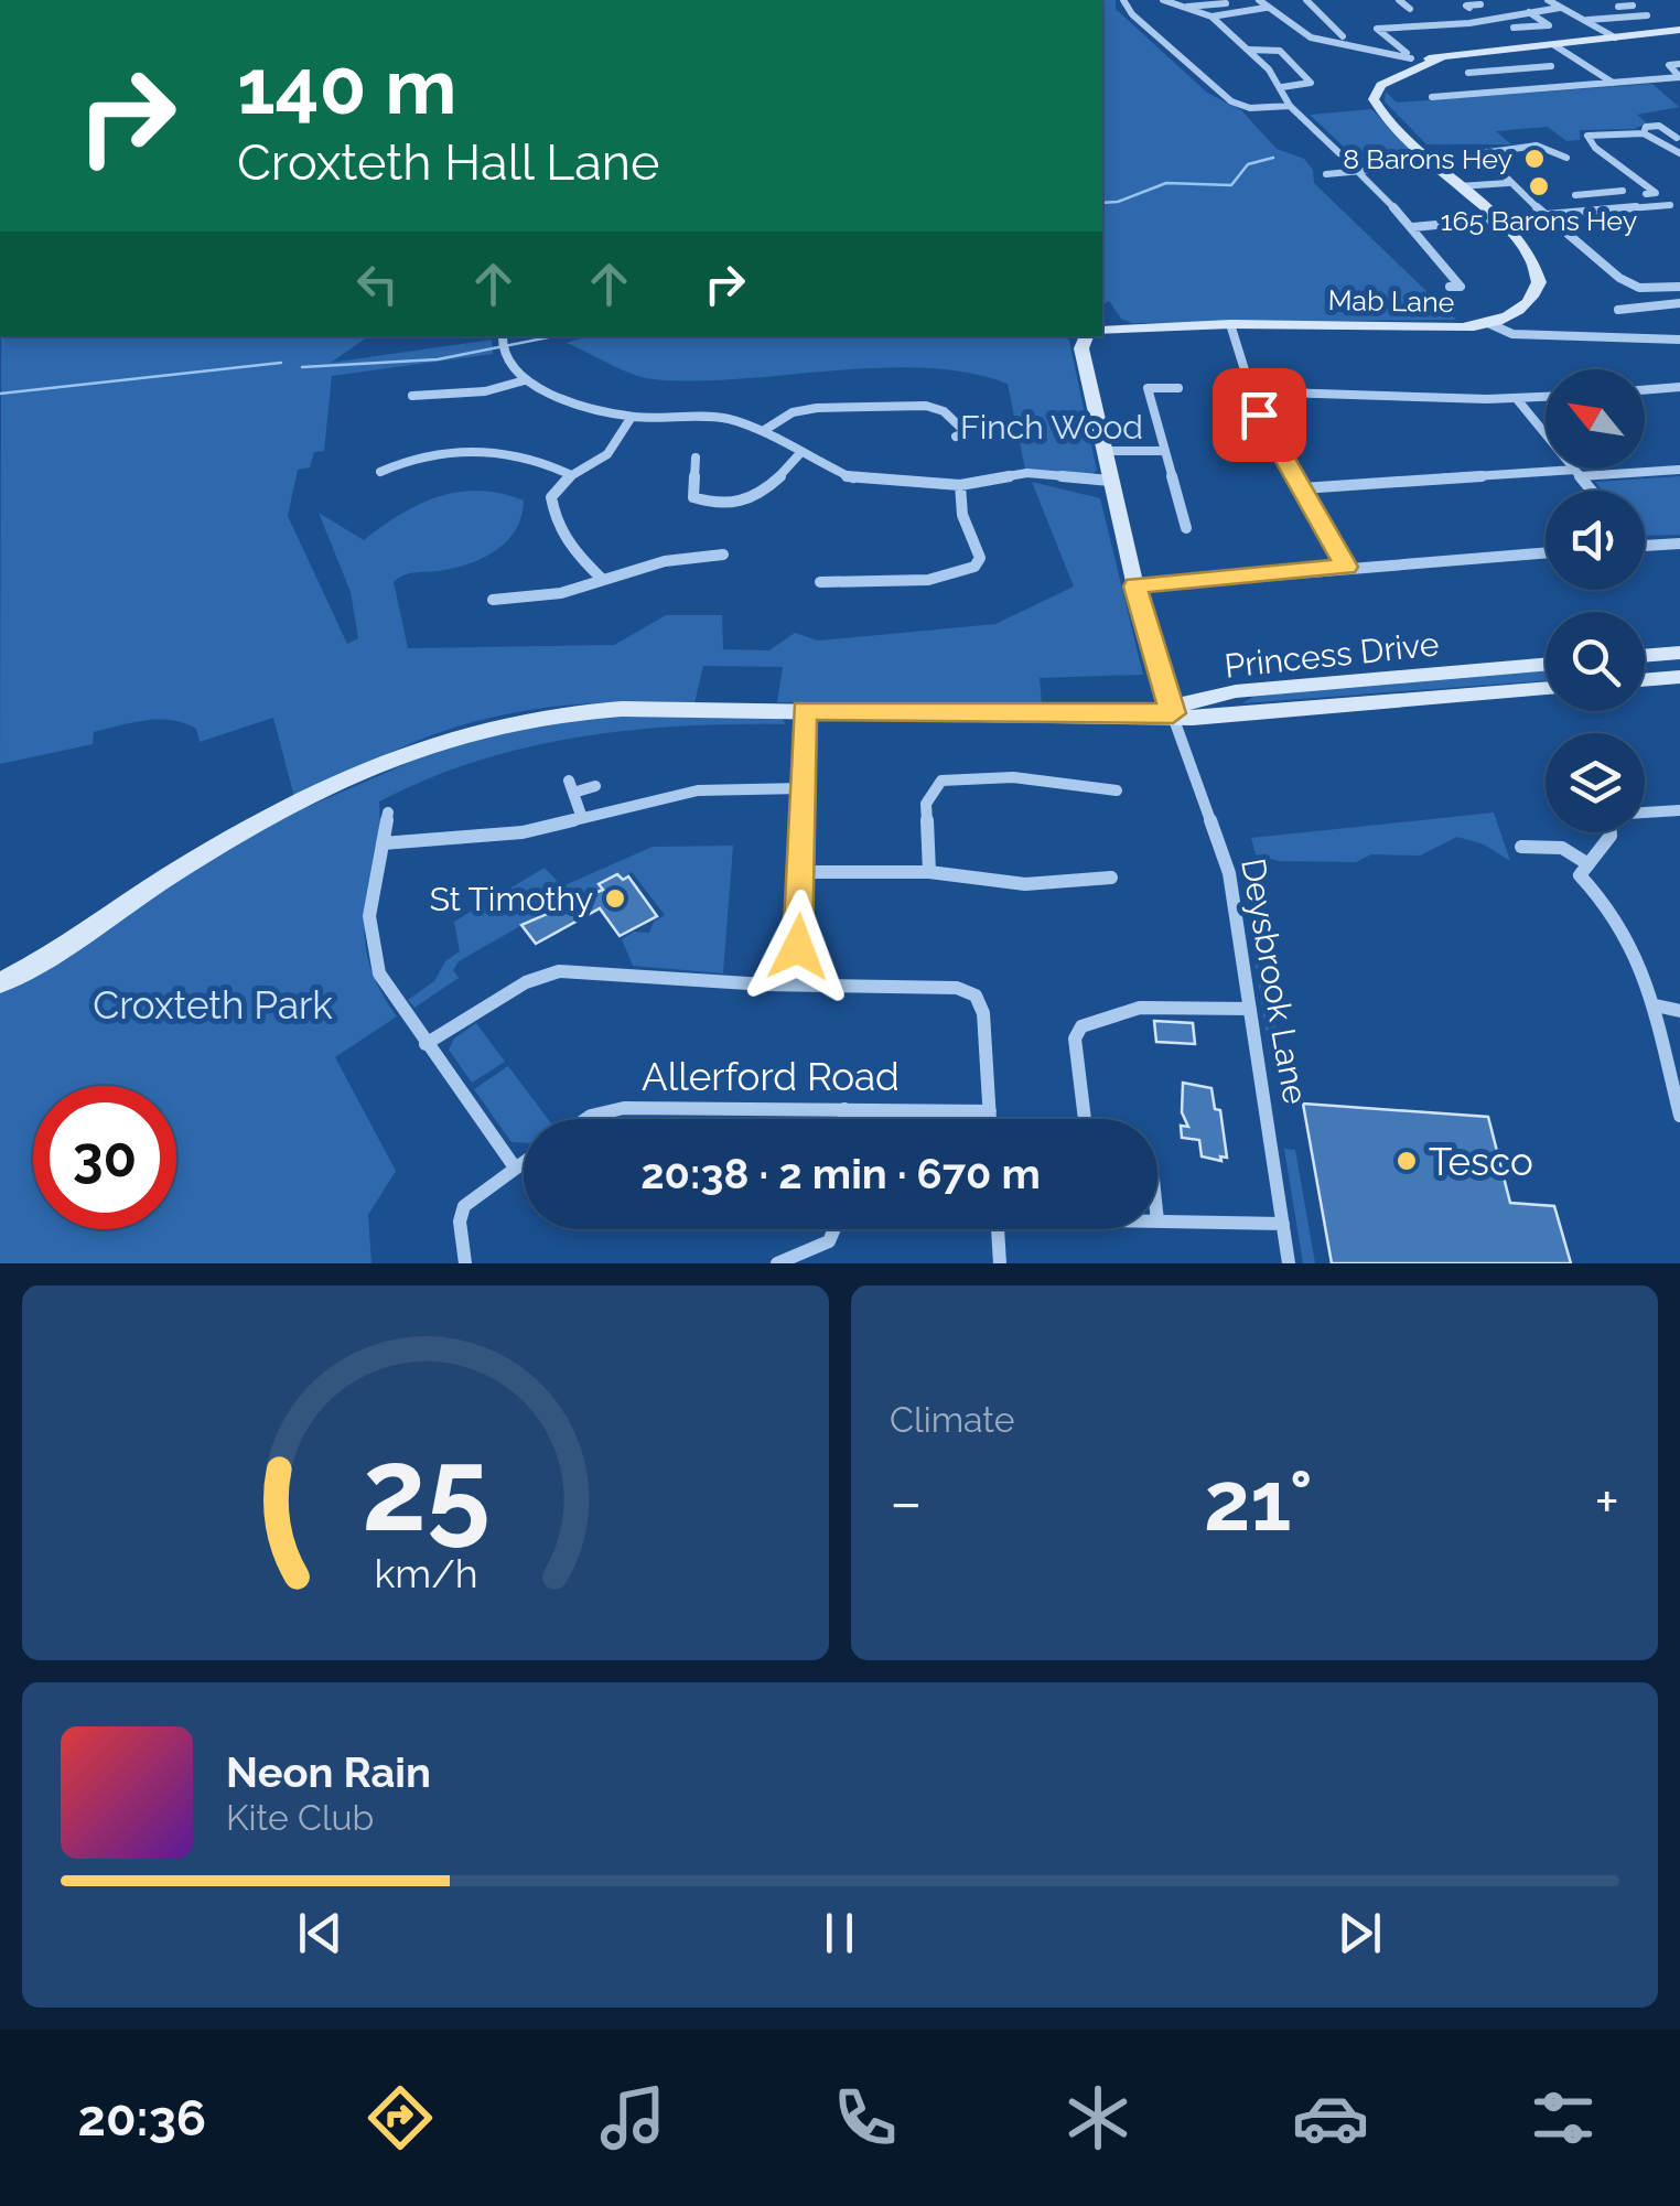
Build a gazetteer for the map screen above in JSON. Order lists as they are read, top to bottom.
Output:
{
  "streets": {
    "street": [
      "Mab Lane",
      "Princess Drive",
      "Deysbrook Lane",
      "Allerford Road"
    ]
  },
  "crossings": [
    ["Princess Drive", "Deysbrook Lane"]
  ],
  "parks": ["Finch Wood", "Croxteth Park"],
  "places": [
    "8 Barons Hey",
    "165 Barons Hey",
    "St Timothy",
    "Tesco"
  ],
  "north": "top left",
  "page": {
    "turn": ["140 m", "Croxteth Hall Lane"],
    "limit": "30",
    "trip": "20:38 · 2 min · 670 m",
    "tile": "Climate",
    "heat": ["−", "21°", "+"],
    "song": ["Neon Rain", "Kite Club"],
    "tabs": "20:36",
    "gauge": ["25", "km/h"]
  }
}
